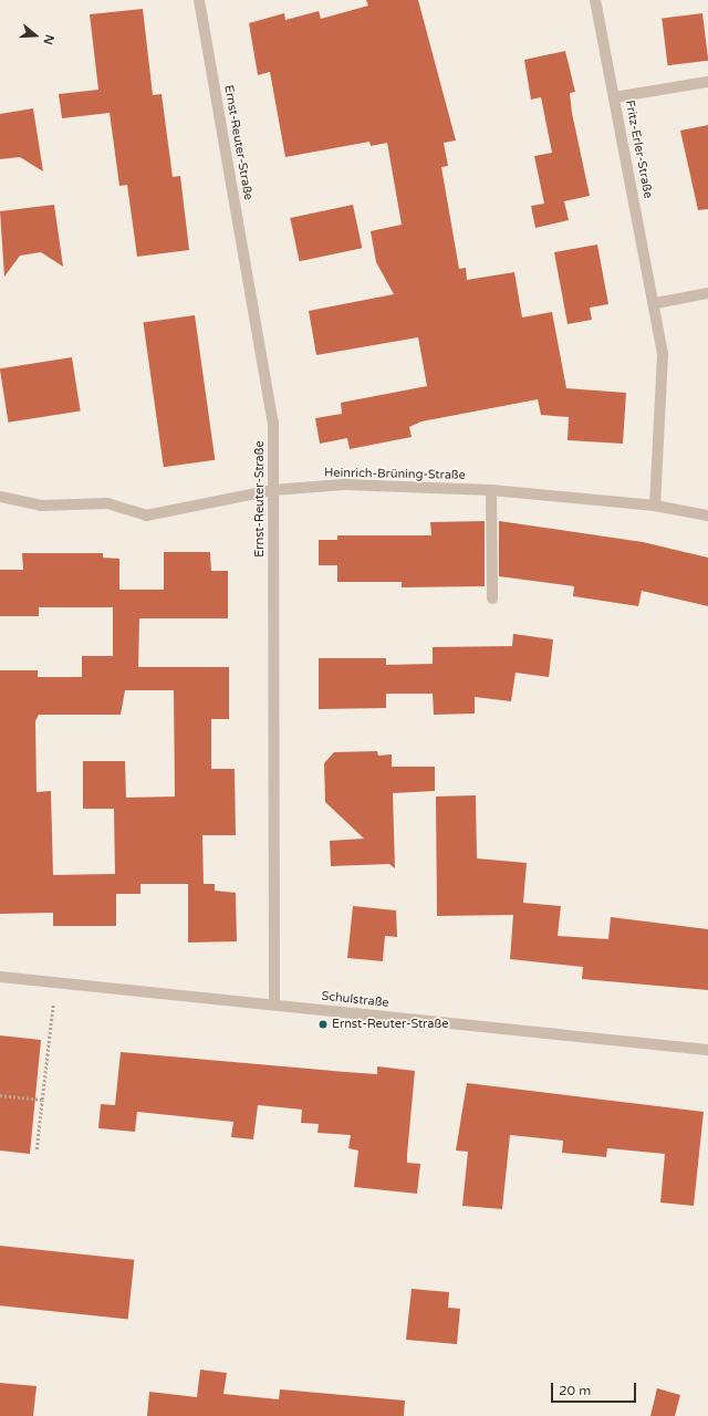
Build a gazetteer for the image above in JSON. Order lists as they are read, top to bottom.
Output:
{
  "streets": {
    "street": [
      "Ernst-Reuter-Straße",
      "Fritz-Erler-Straße",
      "Heinrich-Brüning-Straße",
      "Schulstraße"
    ]
  },
  "crossings": [
    ["Ernst-Reuter-Straße", "Heinrich-Brüning-Straße"],
    ["Ernst-Reuter-Straße", "Schulstraße"],
    ["Fritz-Erler-Straße", "Heinrich-Brüning-Straße"]
  ],
  "places": ["Ernst-Reuter-Straße"],
  "scale_bar": "20 m",
  "north": "right"
}
